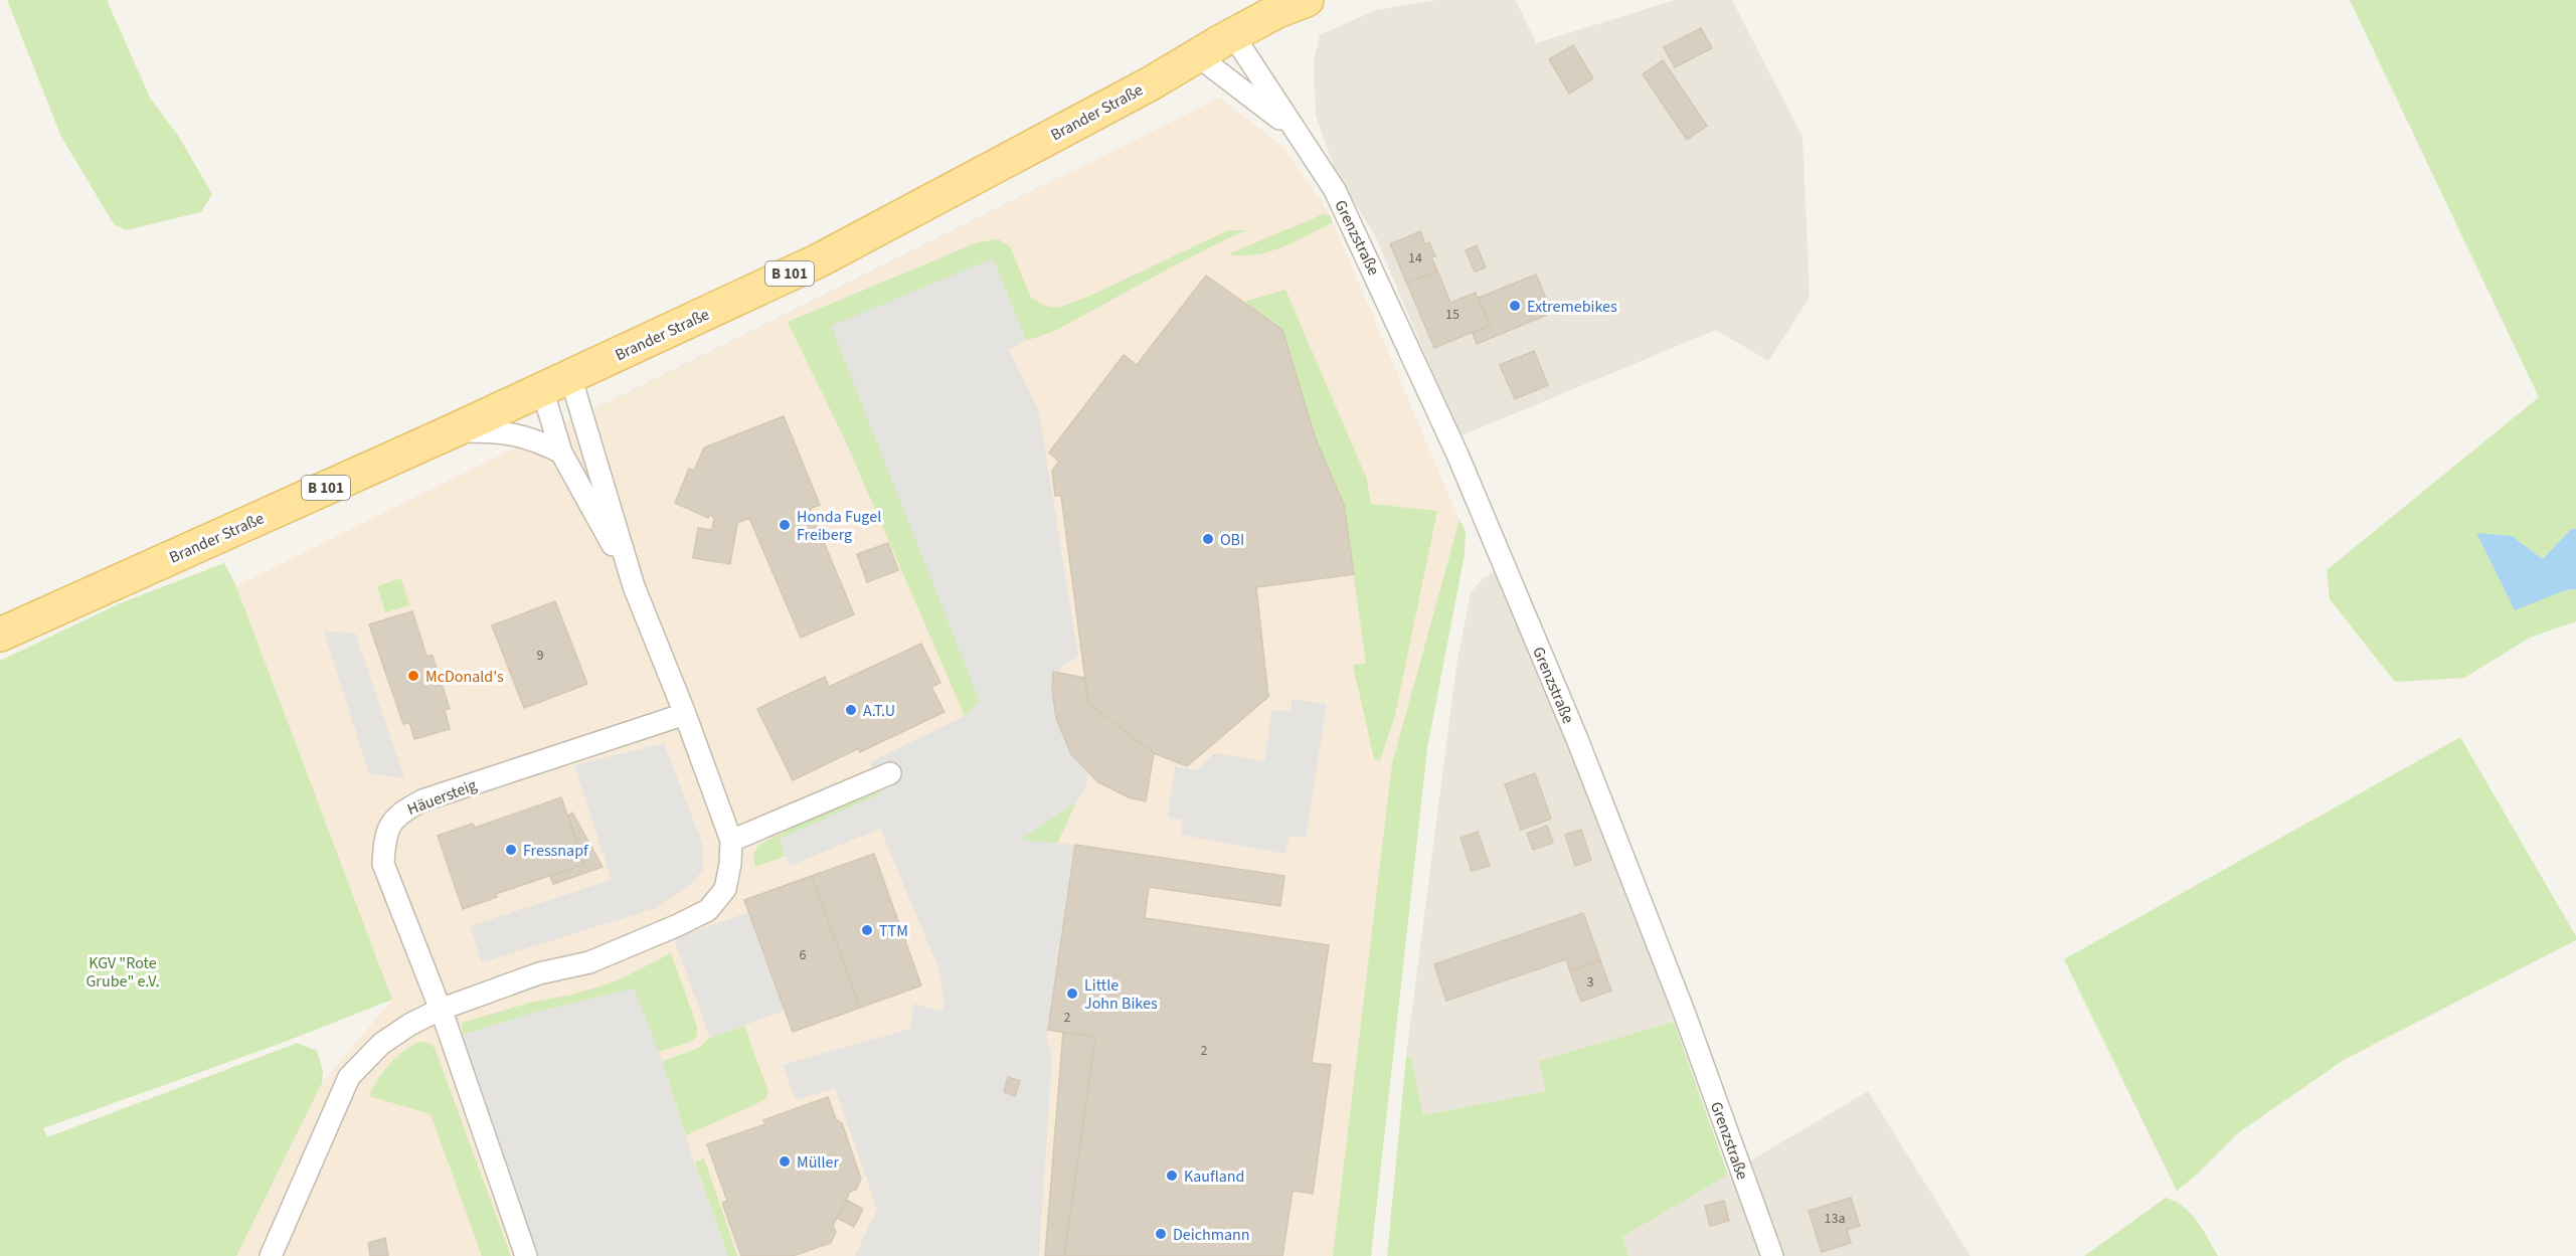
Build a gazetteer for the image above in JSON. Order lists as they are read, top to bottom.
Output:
{
  "streets": {
    "main road": ["Brander Straße", "B 101"],
    "street": ["Grenzstraße", "Häuersteig"]
  },
  "crossings": [
    ["Brander Straße", "Grenzstraße"]
  ],
  "parks": ["KGV \"Rote Grube\" e.V."],
  "places": [
    "Extremebikes",
    "Honda Fugel Freiberg",
    "OBI",
    "McDonald's",
    "A.T.U",
    "Fressnapf",
    "TTM",
    "Little John Bikes",
    "Müller",
    "Kaufland",
    "Deichmann"
  ],
  "house_numbers": [
    "14",
    "15",
    "9",
    "6",
    "3",
    "2",
    "2",
    "13a"
  ]
}
